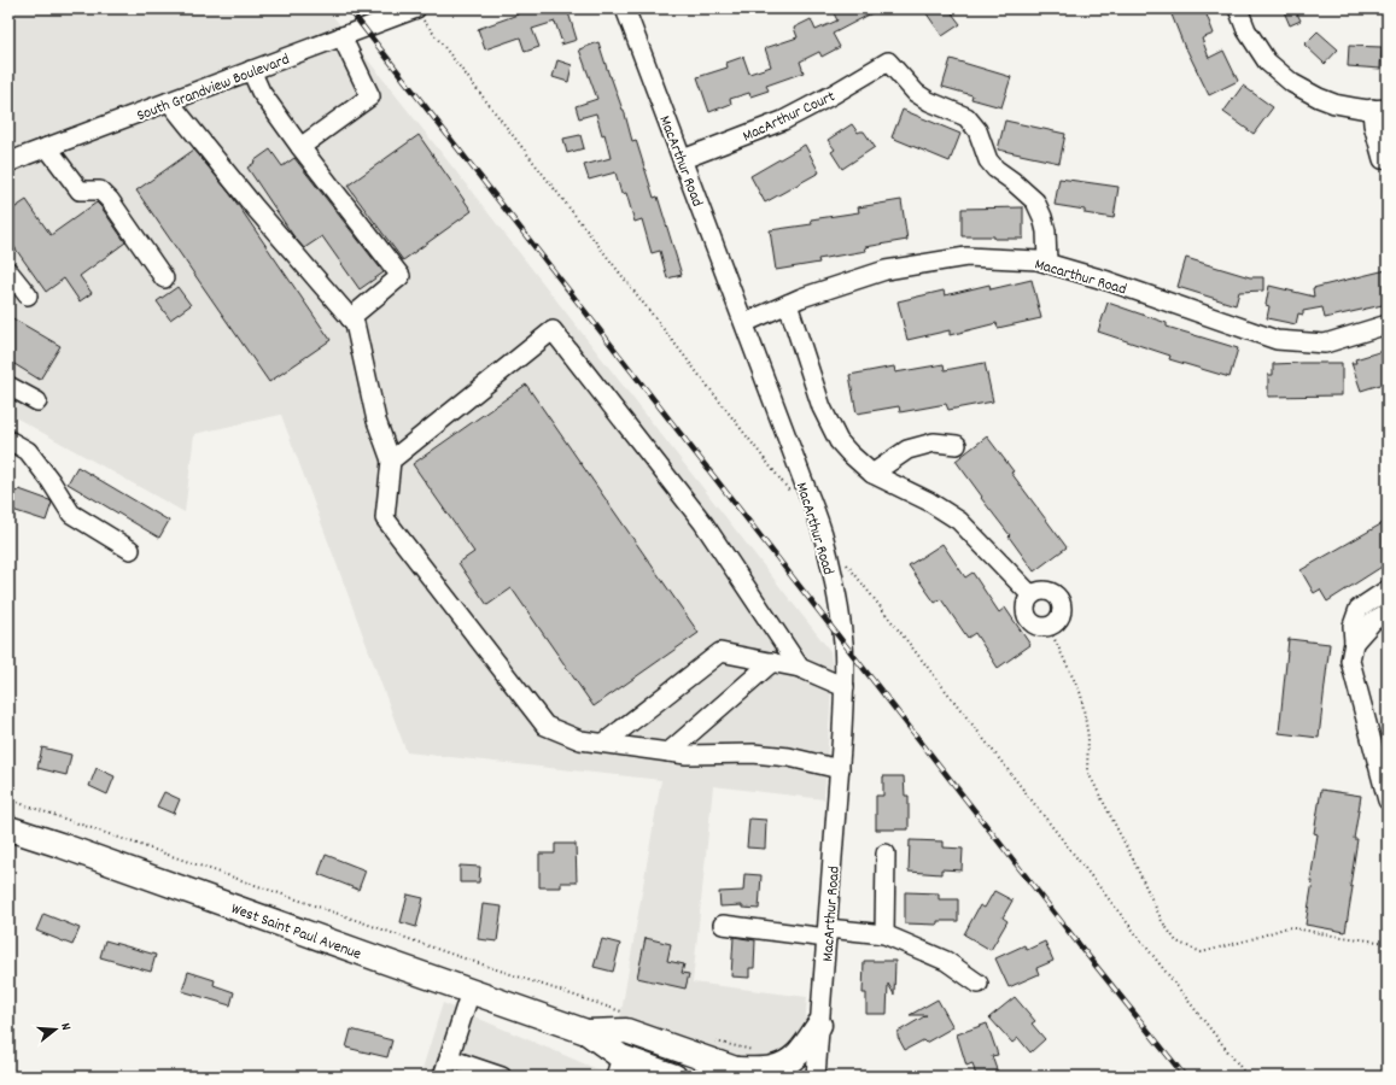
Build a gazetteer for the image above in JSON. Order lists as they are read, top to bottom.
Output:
{
  "streets": {
    "main road": ["West Saint Paul Avenue"],
    "street": [
      "South Grandview Boulevard",
      "MacArthur Court",
      "MacArthur Road",
      "Macarthur Road"
    ]
  },
  "crossings": [
    ["MacArthur Court", "MacArthur Road"],
    ["MacArthur Court", "Macarthur Road"],
    ["MacArthur Road", "Macarthur Road"]
  ],
  "north": "right"
}
